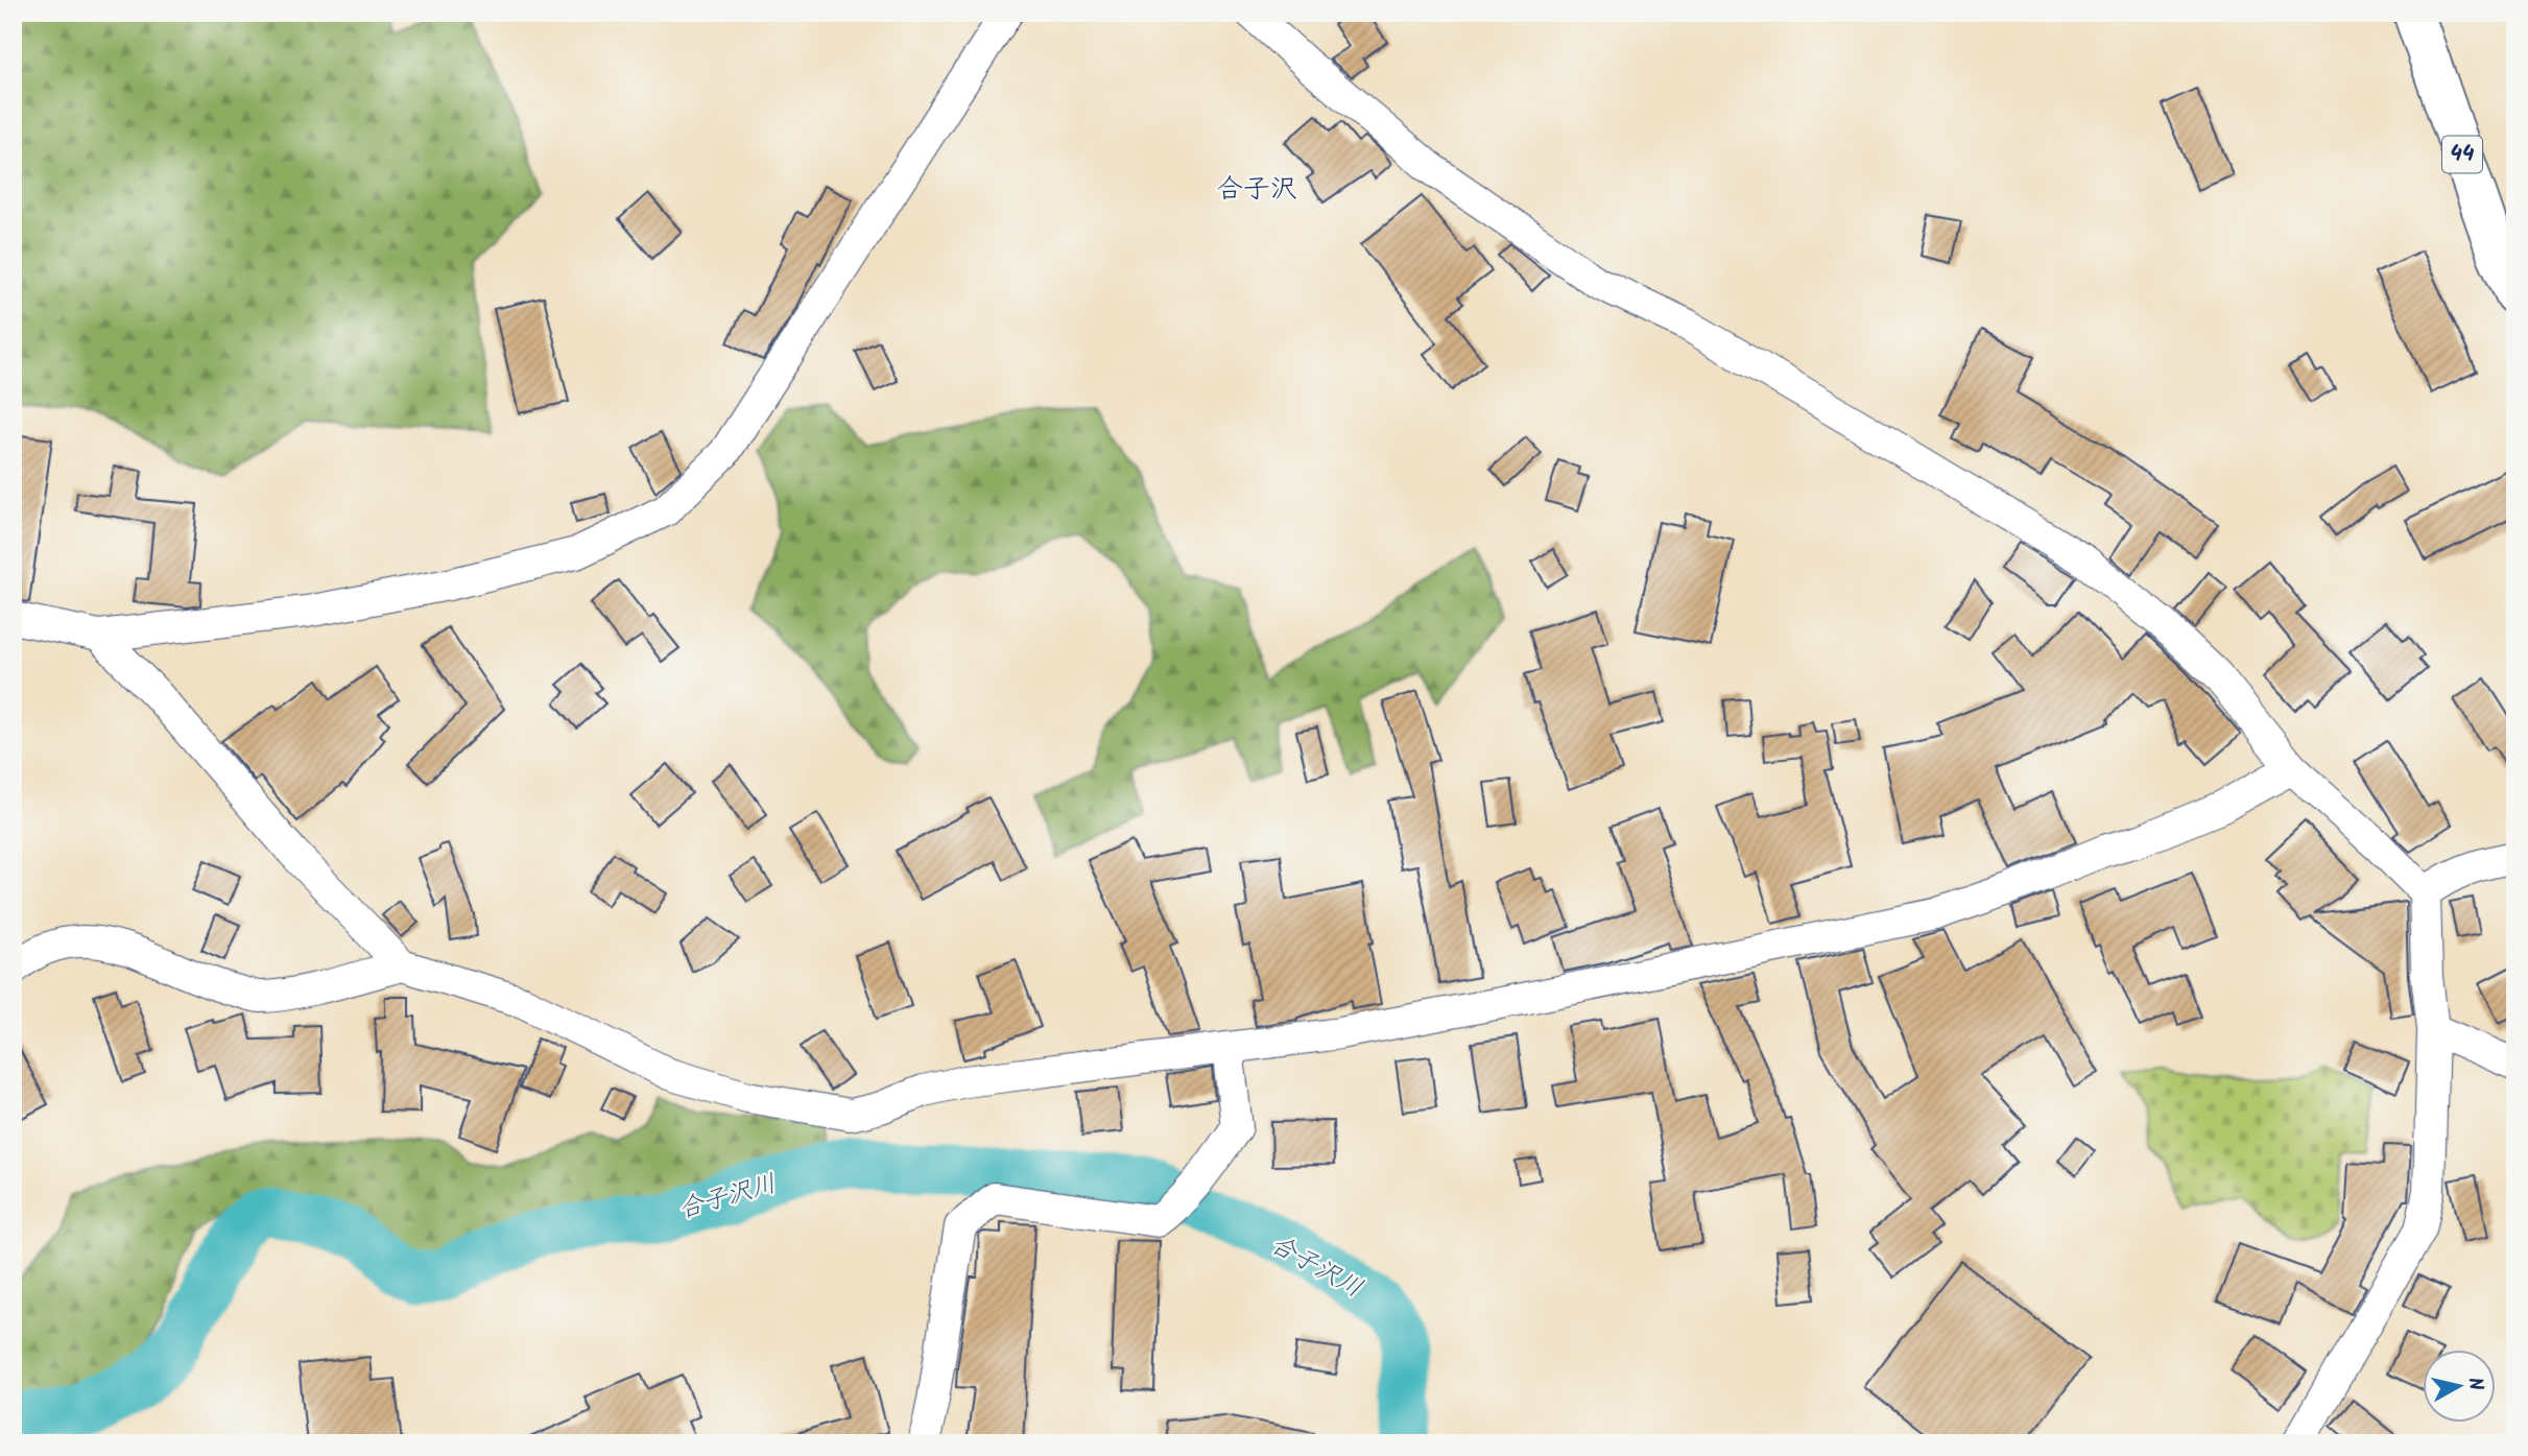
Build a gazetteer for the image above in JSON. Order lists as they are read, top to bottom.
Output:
{
  "streets": {
    "main road": ["44"]
  },
  "districts": ["合子沢"],
  "water": ["合子沢川"],
  "north": "right"
}
